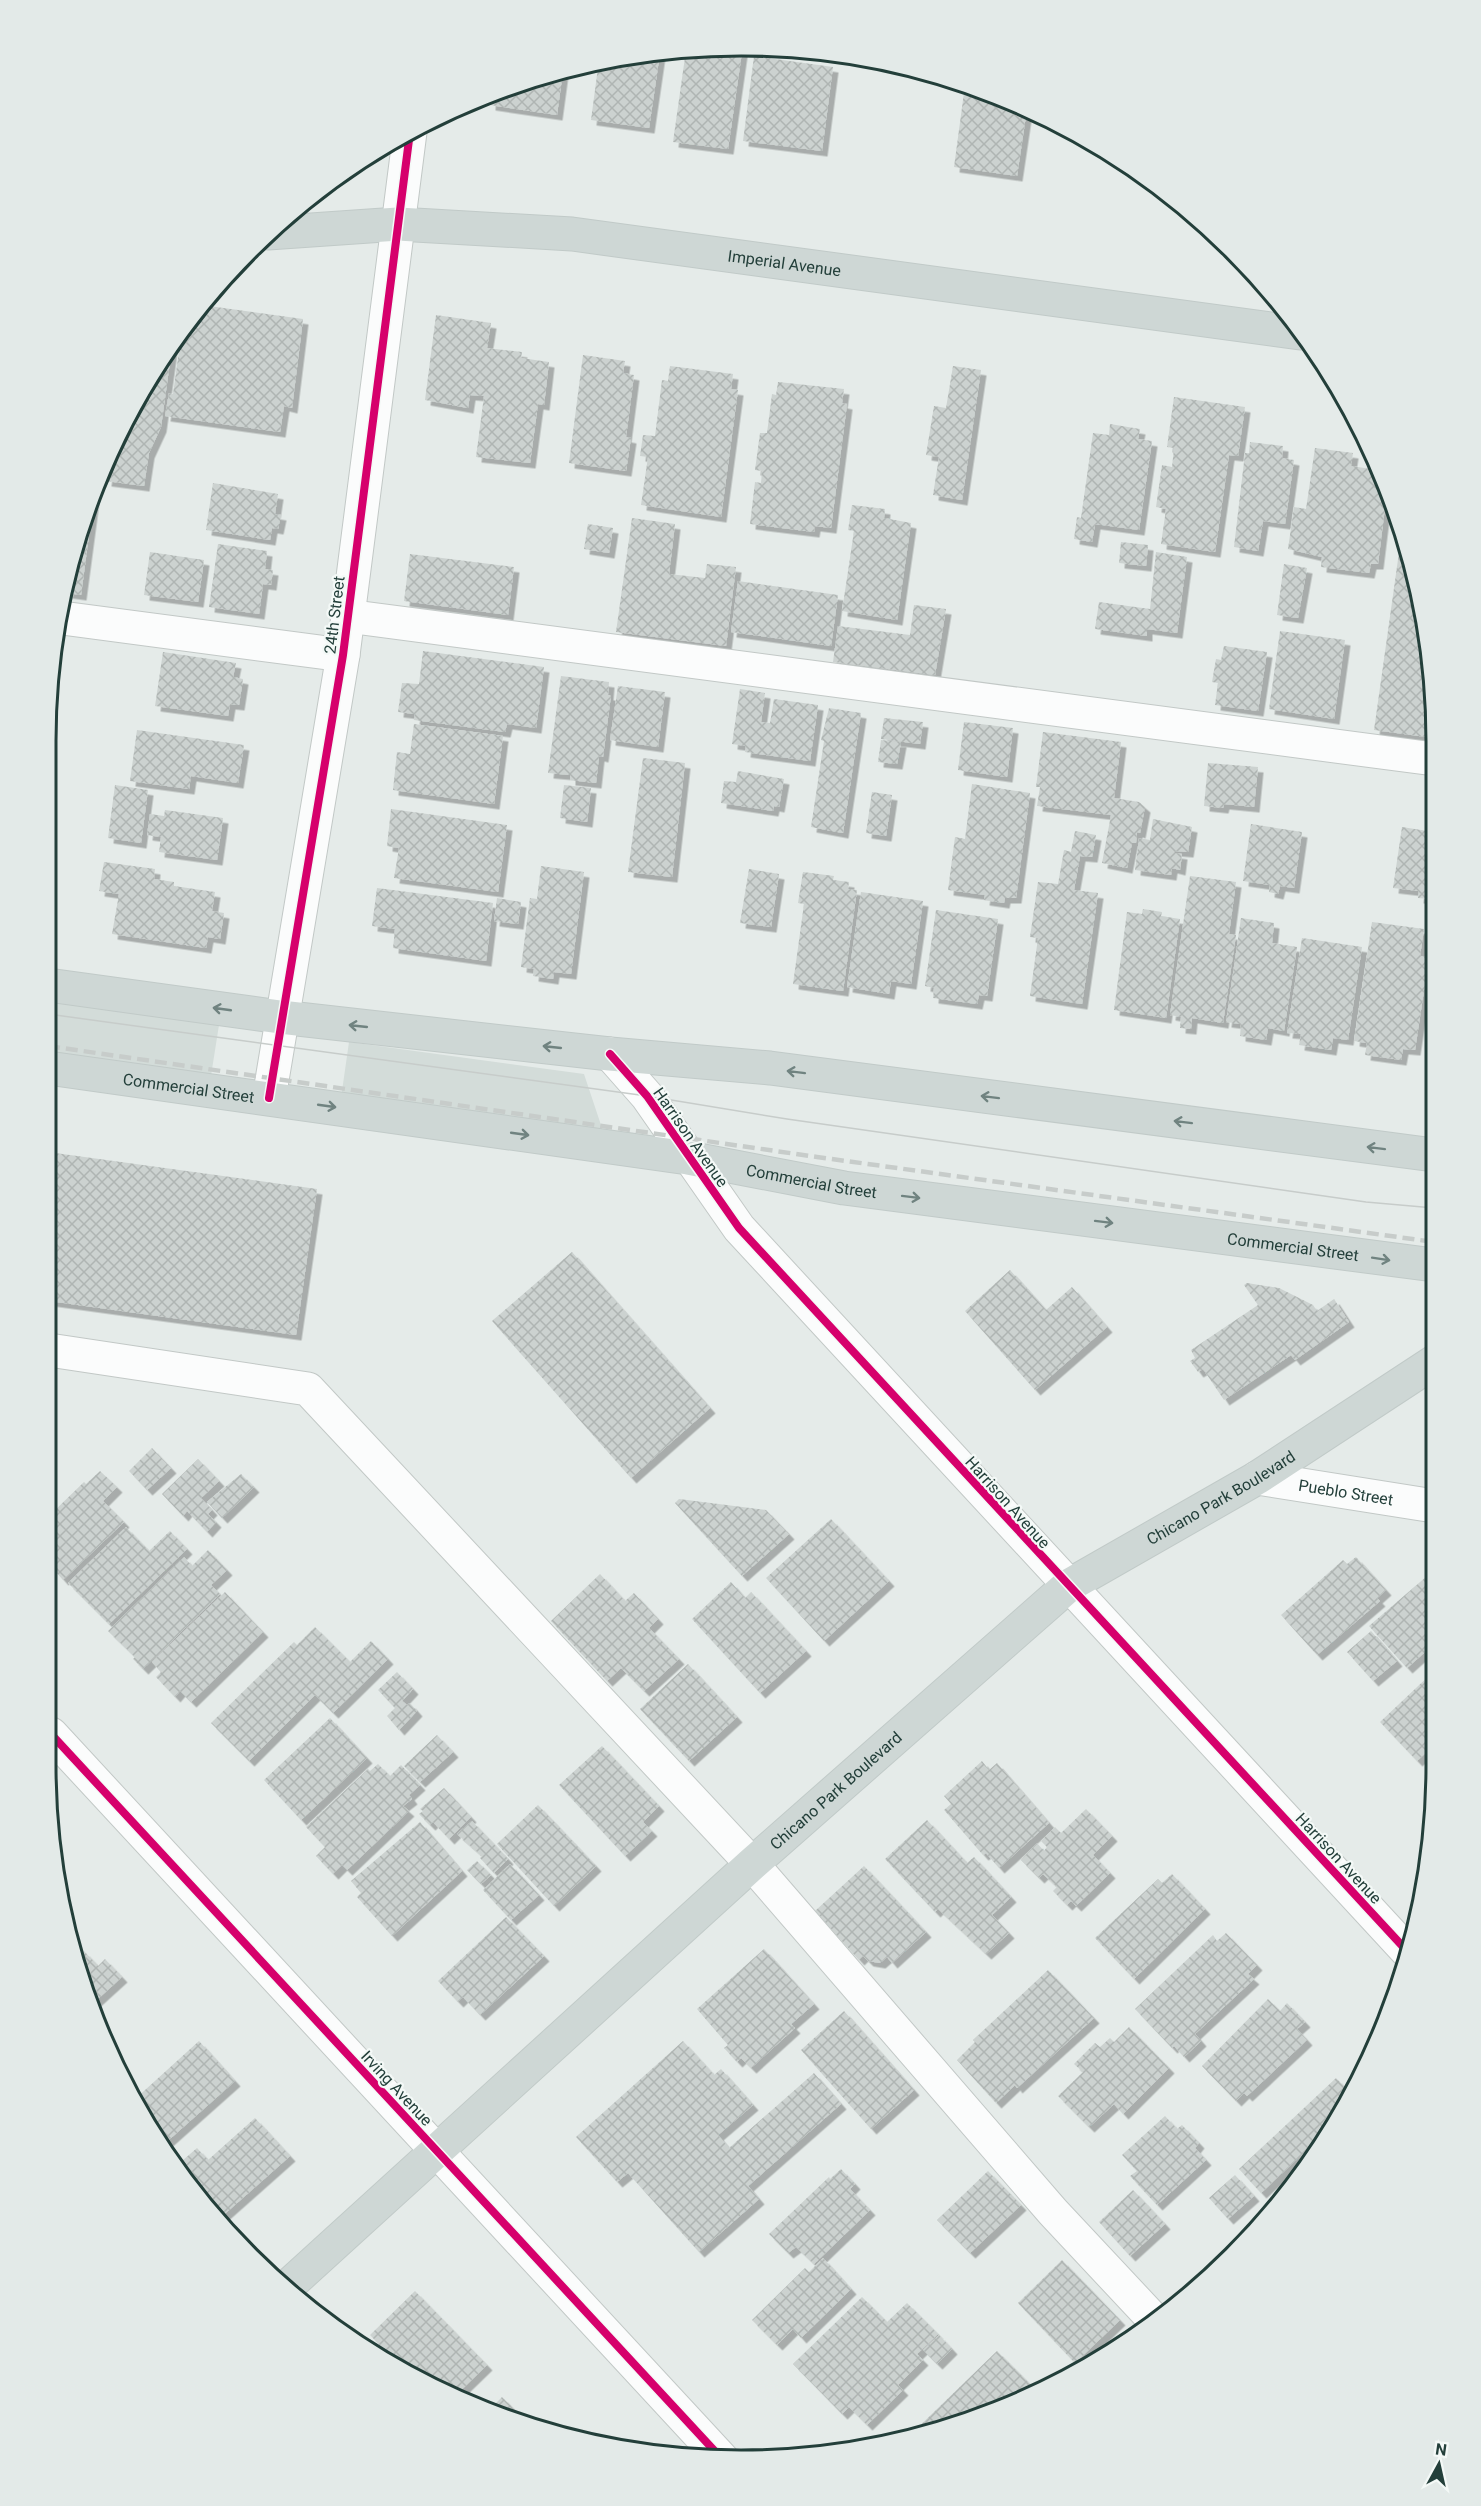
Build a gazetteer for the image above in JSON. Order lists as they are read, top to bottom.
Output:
{
  "streets": {
    "main road": ["Imperial Avenue", "Commercial Street", "Chicano Park Boulevard"],
    "street": [
      "24th Street",
      "Harrison Avenue",
      "Pueblo Street",
      "Irving Avenue"
    ]
  },
  "crossings": [
    ["Imperial Avenue", "24th Street"],
    ["24th Street", "Commercial Street"],
    ["Commercial Street", "Harrison Avenue"],
    ["Harrison Avenue", "Chicano Park Boulevard"],
    ["Pueblo Street", "Chicano Park Boulevard"],
    ["Chicano Park Boulevard", "Irving Avenue"]
  ],
  "north": "top"
}
